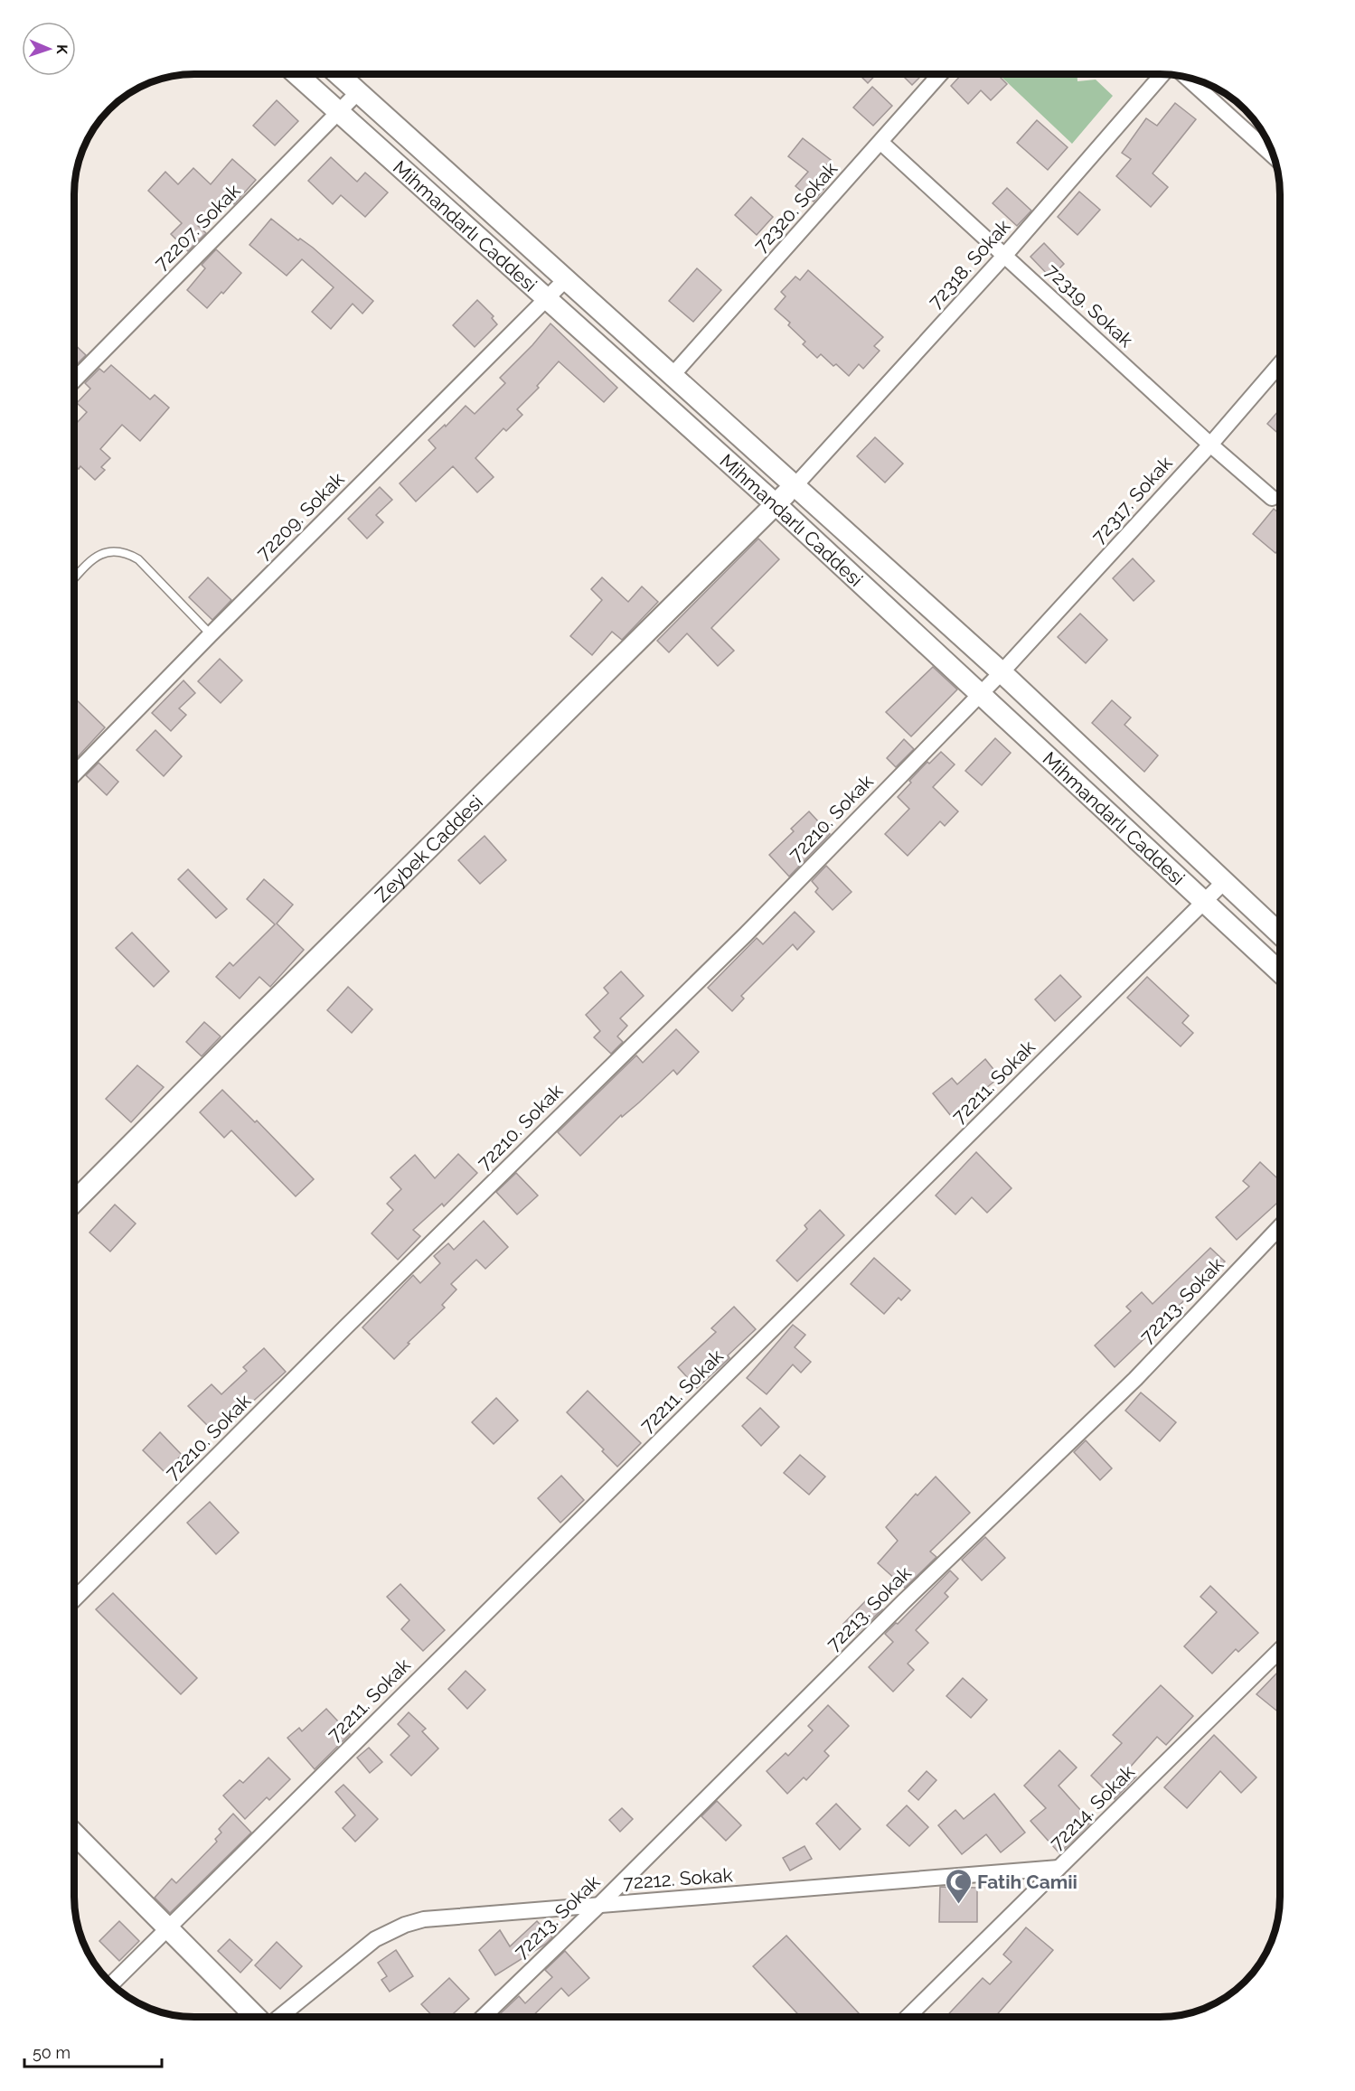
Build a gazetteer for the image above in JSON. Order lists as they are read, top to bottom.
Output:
{
  "streets": {
    "street": [
      "72320. Sokak",
      "Mihmandarlı Caddesi",
      "72207. Sokak",
      "72318. Sokak",
      "72319. Sokak",
      "72317. Sokak",
      "72209. Sokak",
      "72210. Sokak",
      "Zeybek Caddesi",
      "72211. Sokak",
      "72213. Sokak",
      "72214. Sokak",
      "72212. Sokak"
    ]
  },
  "crossings": [
    ["72320. Sokak", "Mihmandarlı Caddesi"],
    ["72320. Sokak", "72319. Sokak"],
    ["Mihmandarlı Caddesi", "72207. Sokak"],
    ["Mihmandarlı Caddesi", "72318. Sokak"],
    ["Mihmandarlı Caddesi", "72317. Sokak"],
    ["Mihmandarlı Caddesi", "72209. Sokak"],
    ["Mihmandarlı Caddesi", "72210. Sokak"],
    ["Mihmandarlı Caddesi", "Zeybek Caddesi"],
    ["Mihmandarlı Caddesi", "72211. Sokak"],
    ["72318. Sokak", "72319. Sokak"],
    ["72318. Sokak", "Zeybek Caddesi"],
    ["72319. Sokak", "72317. Sokak"],
    ["72317. Sokak", "72210. Sokak"],
    ["72213. Sokak", "72212. Sokak"],
    ["72214. Sokak", "72212. Sokak"]
  ],
  "places": {
    "mosque": ["Fatih Camii"]
  },
  "scale_bar": "50 m",
  "north": "right"
}
